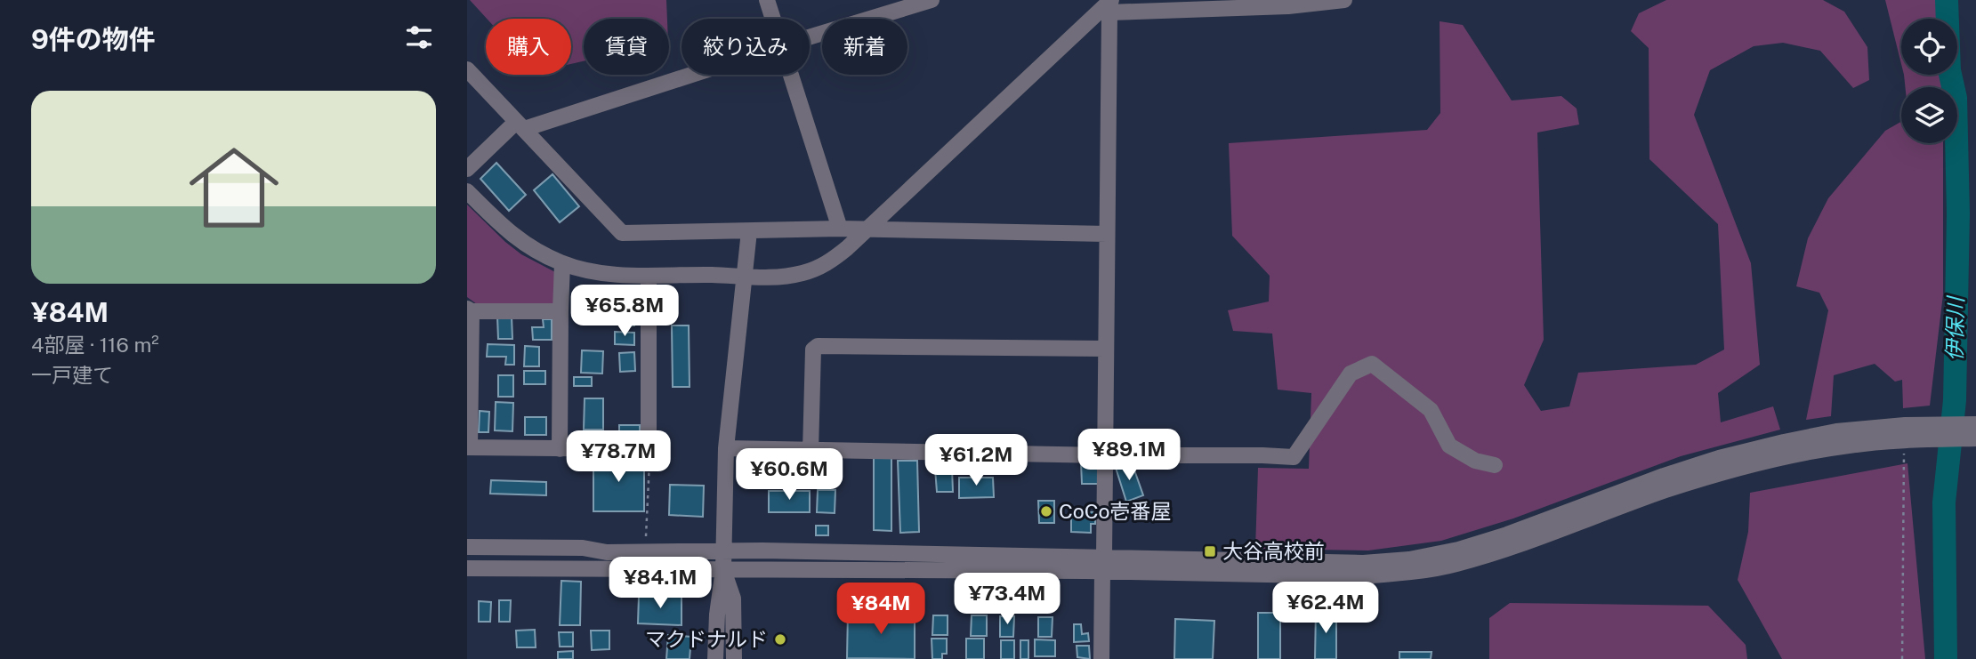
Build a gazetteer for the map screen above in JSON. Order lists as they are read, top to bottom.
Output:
{
  "water": ["伊保川"],
  "places": {
    "other": ["CoCo壱番屋", "マクドナルド"],
    "transit": ["大谷高校前"]
  },
  "page": {
    "heading": "9件の物件",
    "chip": [
      "購入",
      "賃貸",
      "絞り込み",
      "新着"
    ],
    "list": [
      {
        "name": "¥84M",
        "note": "4部屋 · 116 m² · 一戸建て"
      }
    ],
    "price": [
      "¥65.8M",
      "¥89.1M",
      "¥78.7M",
      "¥61.2M",
      "¥60.6M",
      "¥84.1M",
      "¥73.4M",
      "¥62.4M",
      "¥84M"
    ]
  }
}
